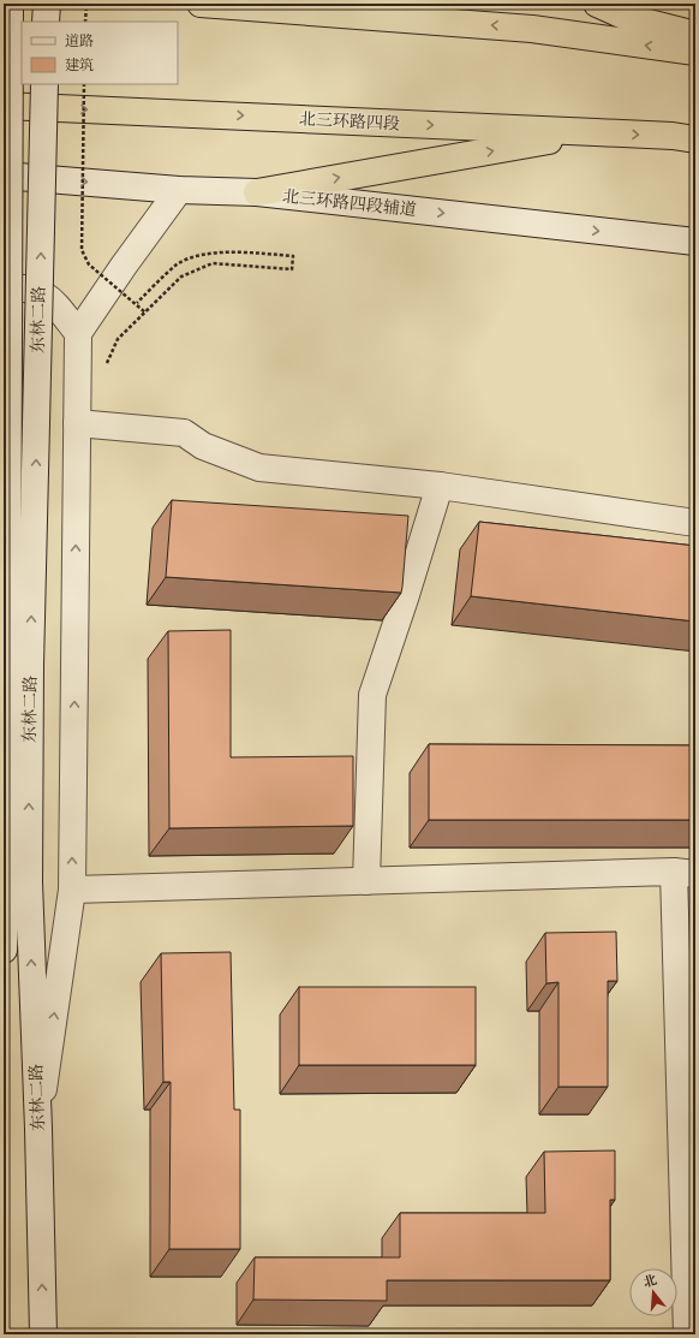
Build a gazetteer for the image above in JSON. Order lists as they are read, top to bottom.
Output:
{
  "streets": {
    "highway": ["北三环路四段"],
    "street": ["北三环路四段辅道", "东林二路"]
  },
  "one_way": ["北三环路四段辅道"],
  "legend": ["道路", "建筑"],
  "north": "top"
}
